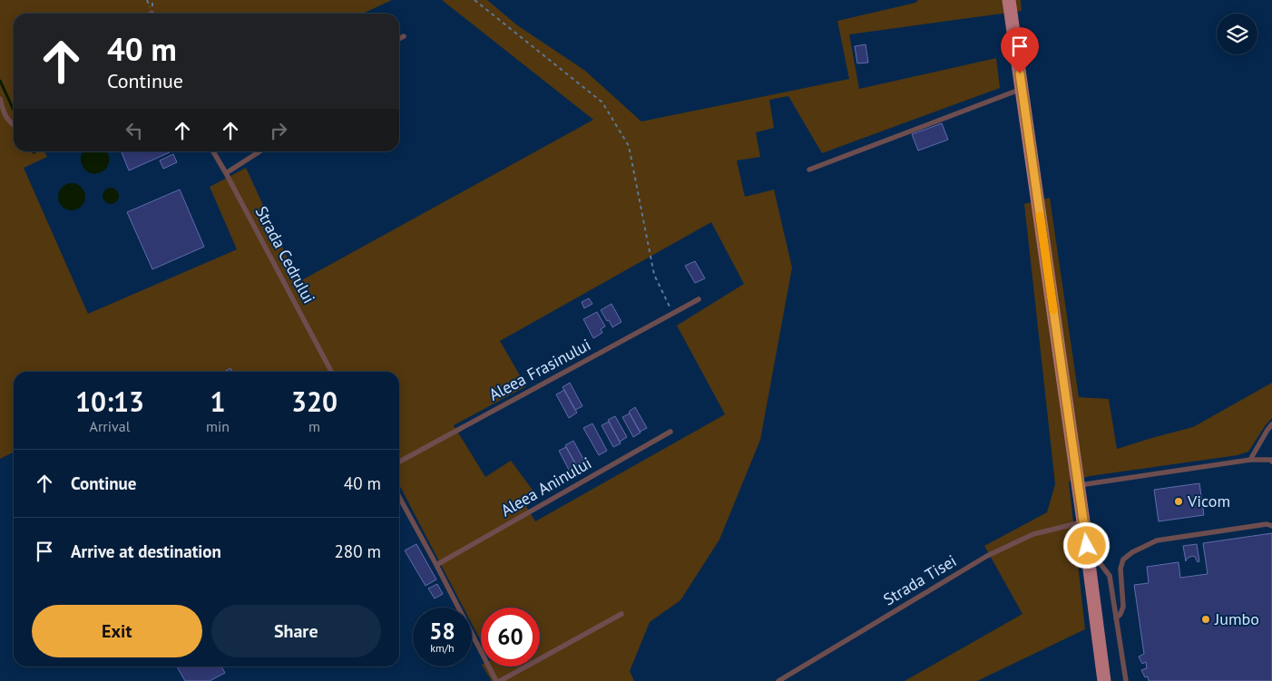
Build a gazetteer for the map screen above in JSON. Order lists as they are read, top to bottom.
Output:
{
  "streets": {
    "lane": [
      "Strada Cedrului",
      "Aleea Frasinului",
      "Aleea Aninului",
      "Strada Tisei"
    ]
  },
  "places": ["Vicom", "Jumbo"],
  "page": {
    "turn": ["40 m", "Continue"],
    "eta": [
      "10:13",
      "Arrival",
      "1",
      "min",
      "320",
      "m"
    ],
    "list": [
      {
        "name": "Continue",
        "value": "40 m"
      },
      {
        "name": "Arrive at destination",
        "value": "280 m"
      }
    ],
    "buttons": ["Exit", "Share"],
    "speed": "58 km/h",
    "limit": "60"
  }
}
